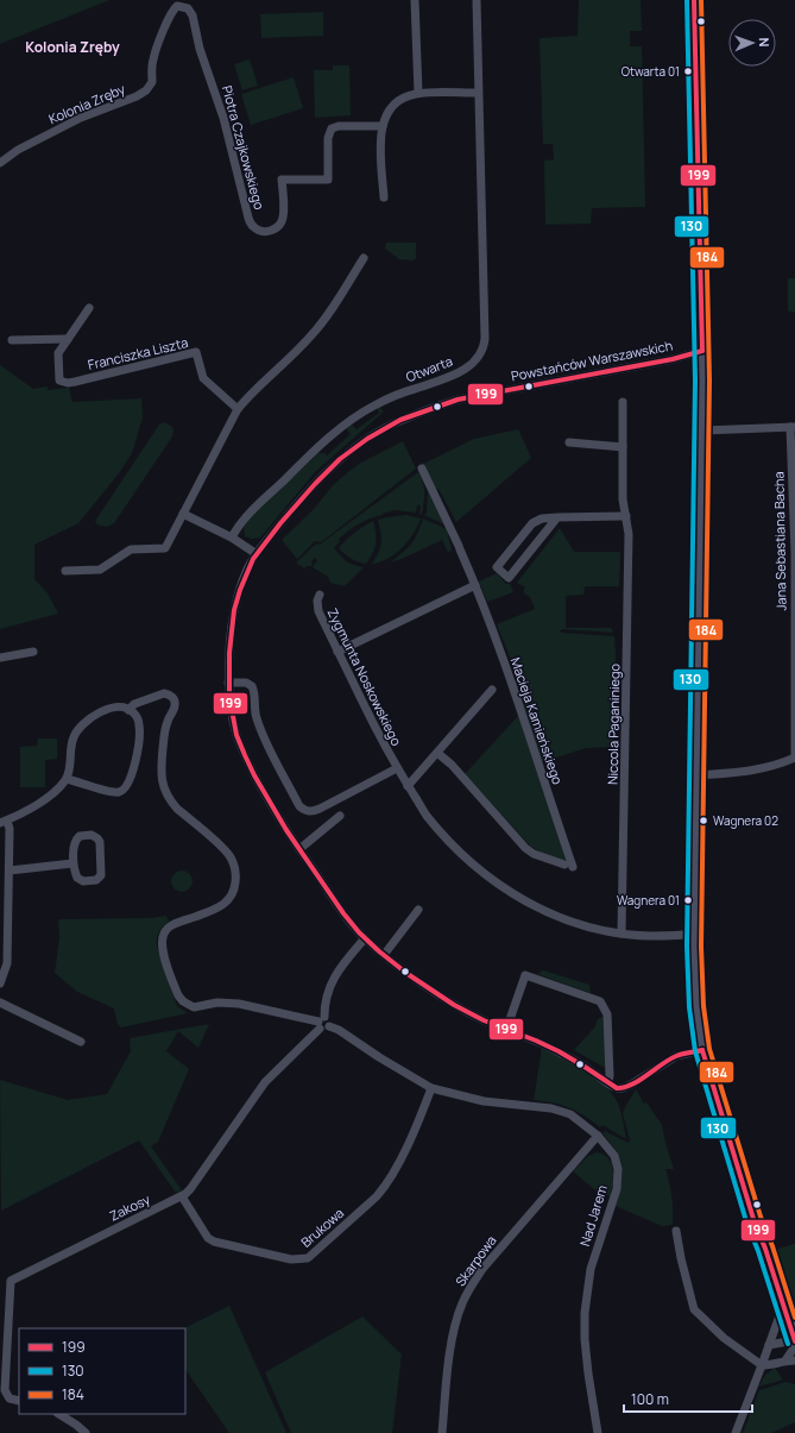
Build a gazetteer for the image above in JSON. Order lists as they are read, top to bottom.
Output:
{
  "streets": {
    "street": [
      "Kolonia Zręby",
      "Piotra Czajkowskiego",
      "Franciszka Liszta",
      "Powstańców Warszawskich",
      "Otwarta",
      "Jana Sebastiana Bacha",
      "Zygmunta Noskowskiego",
      "Macieja Kamieńskiego",
      "Niccola Paganiniego",
      "Zakosy",
      "Nad Jarem",
      "Brukowa",
      "Skarpowa"
    ]
  },
  "crossings": [
    ["Kolonia Zręby", "Piotra Czajkowskiego"],
    ["Zygmunta Noskowskiego", "Niccola Paganiniego"],
    ["Zakosy", "Nad Jarem"],
    ["Zakosy", "Brukowa"],
    ["Nad Jarem", "Brukowa"],
    ["Nad Jarem", "Skarpowa"]
  ],
  "districts": ["Kolonia Zręby"],
  "places": ["Otwarta 01", "Wagnera 02", "Wagnera 01"],
  "lines": ["transit line 199", "transit line 130", "transit line 184"],
  "legend": ["199", "130", "184"],
  "scale_bar": "100 m",
  "north": "right"
}
